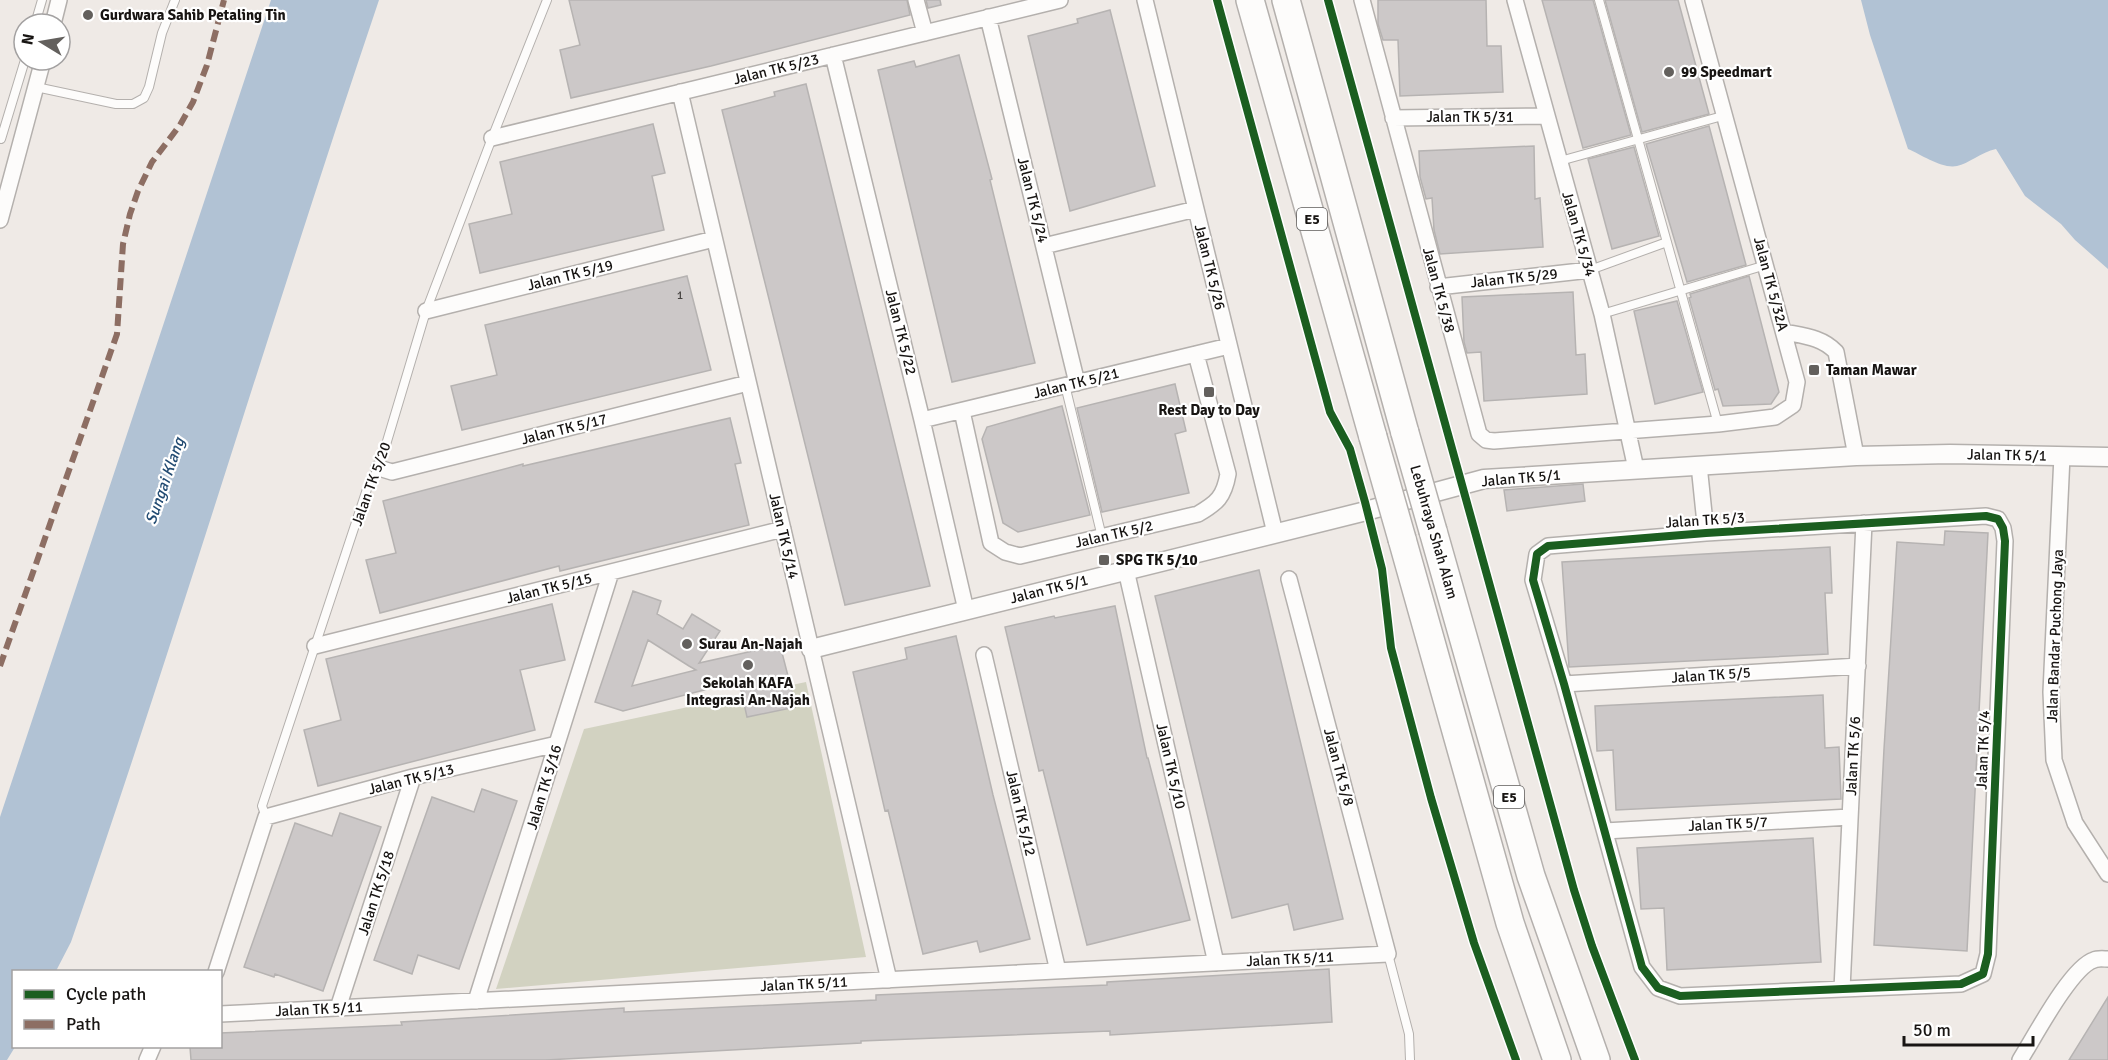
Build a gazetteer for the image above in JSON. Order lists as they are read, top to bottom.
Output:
{
  "streets": {
    "highway": ["E5", "Lebuhraya Shah Alam"],
    "street": [
      "Jalan TK 5/23",
      "Jalan TK 5/31",
      "Jalan TK 5/24",
      "Jalan TK 5/34",
      "Jalan TK 5/26",
      "Jalan TK 5/19",
      "Jalan TK 5/29",
      "Jalan TK 5/32A",
      "Jalan TK 5/38",
      "Jalan TK 5/22",
      "Jalan TK 5/21",
      "Jalan TK 5/17",
      "Jalan TK 5/1",
      "Jalan TK 5/20",
      "Jalan TK 5/3",
      "Jalan TK 5/2",
      "Jalan TK 5/14",
      "Jalan TK 5/15",
      "Jalan Bandar Puchong Jaya",
      "Jalan TK 5/5",
      "Jalan TK 5/4",
      "Jalan TK 5/6",
      "Jalan TK 5/10",
      "Jalan TK 5/8",
      "Jalan TK 5/13",
      "Jalan TK 5/16",
      "Jalan TK 5/12",
      "Jalan TK 5/7",
      "Jalan TK 5/18",
      "Jalan TK 5/11"
    ]
  },
  "crossings": [
    ["Jalan TK 5/23", "Jalan TK 5/24"],
    ["Jalan TK 5/23", "Jalan TK 5/22"],
    ["Jalan TK 5/23", "Jalan TK 5/20"],
    ["Jalan TK 5/23", "Jalan TK 5/14"],
    ["Jalan TK 5/31", "Jalan TK 5/34"],
    ["Jalan TK 5/31", "Jalan TK 5/38"],
    ["Jalan TK 5/24", "Jalan TK 5/21"],
    ["Jalan TK 5/34", "Jalan TK 5/29"],
    ["Jalan TK 5/34", "Jalan TK 5/32A"],
    ["Jalan TK 5/34", "Jalan TK 5/38"],
    ["Jalan TK 5/34", "Jalan TK 5/1"],
    ["Jalan TK 5/26", "Jalan TK 5/21"],
    ["Jalan TK 5/26", "Jalan TK 5/1"],
    ["Jalan TK 5/19", "Jalan TK 5/20"],
    ["Jalan TK 5/19", "Jalan TK 5/14"],
    ["Jalan TK 5/29", "Jalan TK 5/38"],
    ["Jalan TK 5/32A", "Jalan TK 5/38"],
    ["Jalan TK 5/22", "Jalan TK 5/21"],
    ["Jalan TK 5/22", "Jalan TK 5/1"],
    ["Jalan TK 5/21", "Jalan TK 5/2"],
    ["Jalan TK 5/17", "Jalan TK 5/20"],
    ["Jalan TK 5/17", "Jalan TK 5/14"],
    ["Jalan TK 5/1", "Jalan TK 5/14"],
    ["Jalan TK 5/1", "Jalan Bandar Puchong Jaya"],
    ["Jalan TK 5/1", "Jalan TK 5/10"],
    ["Jalan TK 5/20", "Jalan TK 5/15"],
    ["Jalan TK 5/20", "Jalan TK 5/13"],
    ["Jalan TK 5/3", "Jalan TK 5/5"],
    ["Jalan TK 5/3", "Jalan TK 5/4"],
    ["Jalan TK 5/3", "Jalan TK 5/6"],
    ["Jalan TK 5/14", "Jalan TK 5/15"],
    ["Jalan TK 5/14", "Jalan TK 5/11"],
    ["Jalan TK 5/15", "Jalan TK 5/16"],
    ["Jalan TK 5/5", "Jalan TK 5/6"],
    ["Jalan TK 5/4", "Jalan TK 5/6"],
    ["Jalan TK 5/6", "Jalan TK 5/7"],
    ["Jalan TK 5/10", "Jalan TK 5/11"],
    ["Jalan TK 5/8", "Jalan TK 5/11"],
    ["Jalan TK 5/13", "Jalan TK 5/16"],
    ["Jalan TK 5/13", "Jalan TK 5/18"],
    ["Jalan TK 5/16", "Jalan TK 5/11"],
    ["Jalan TK 5/12", "Jalan TK 5/11"],
    ["Jalan TK 5/18", "Jalan TK 5/11"]
  ],
  "water": ["Sungai Klang"],
  "places": {
    "other": [
      "Gurdwara Sahib Petaling Tin",
      "99 Speedmart",
      "Surau An-Najah",
      "Sekolah KAFA Integrasi An-Najah"
    ],
    "transit": ["Taman Mawar", "Rest Day to Day", "SPG TK 5/10"]
  },
  "house_numbers": ["1"],
  "legend": ["Cycle path", "Path"],
  "scale_bar": "50 m",
  "north": "left"
}
